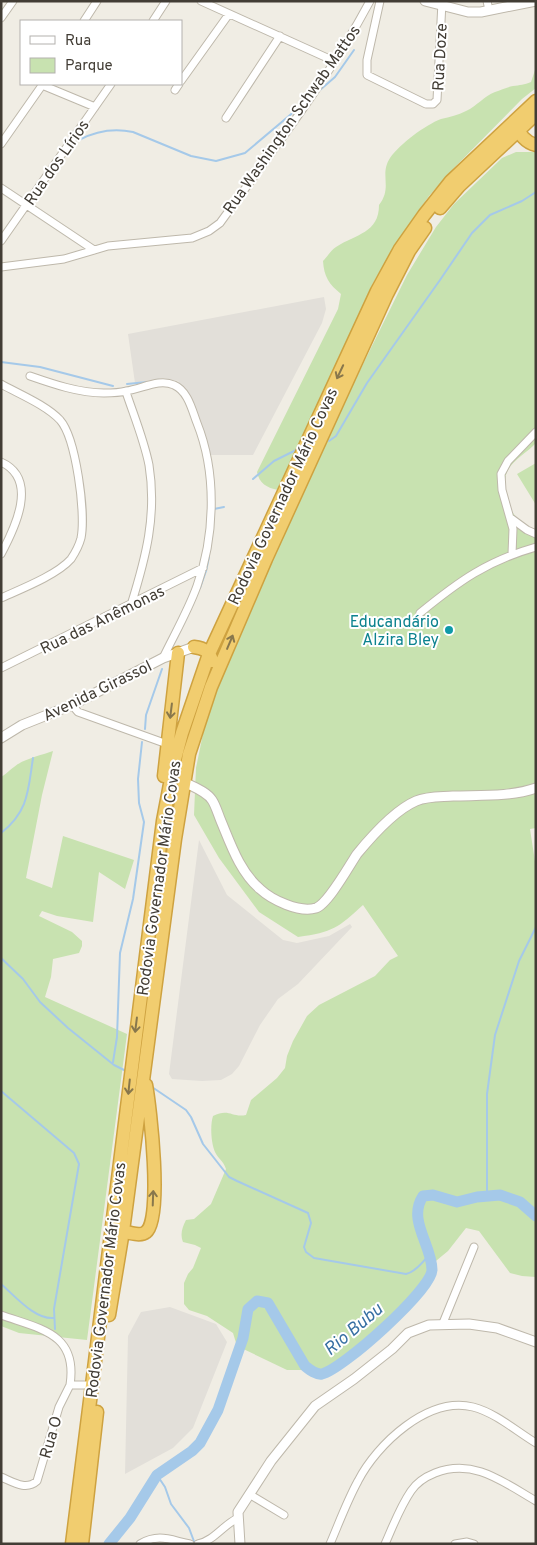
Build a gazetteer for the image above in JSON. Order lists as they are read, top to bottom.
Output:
{
  "streets": {
    "highway": ["Rodovia Governador Mário Covas"],
    "street": [
      "Rua Doze",
      "Rua Washington Schwab Mattos",
      "Rua dos Lírios",
      "Rua das Anêmonas",
      "Avenida Girassol",
      "Rua O"
    ]
  },
  "water": ["Rio Bubu"],
  "places": ["Educandário Alzira Bley"],
  "legend": ["Rua", "Parque"]
}
